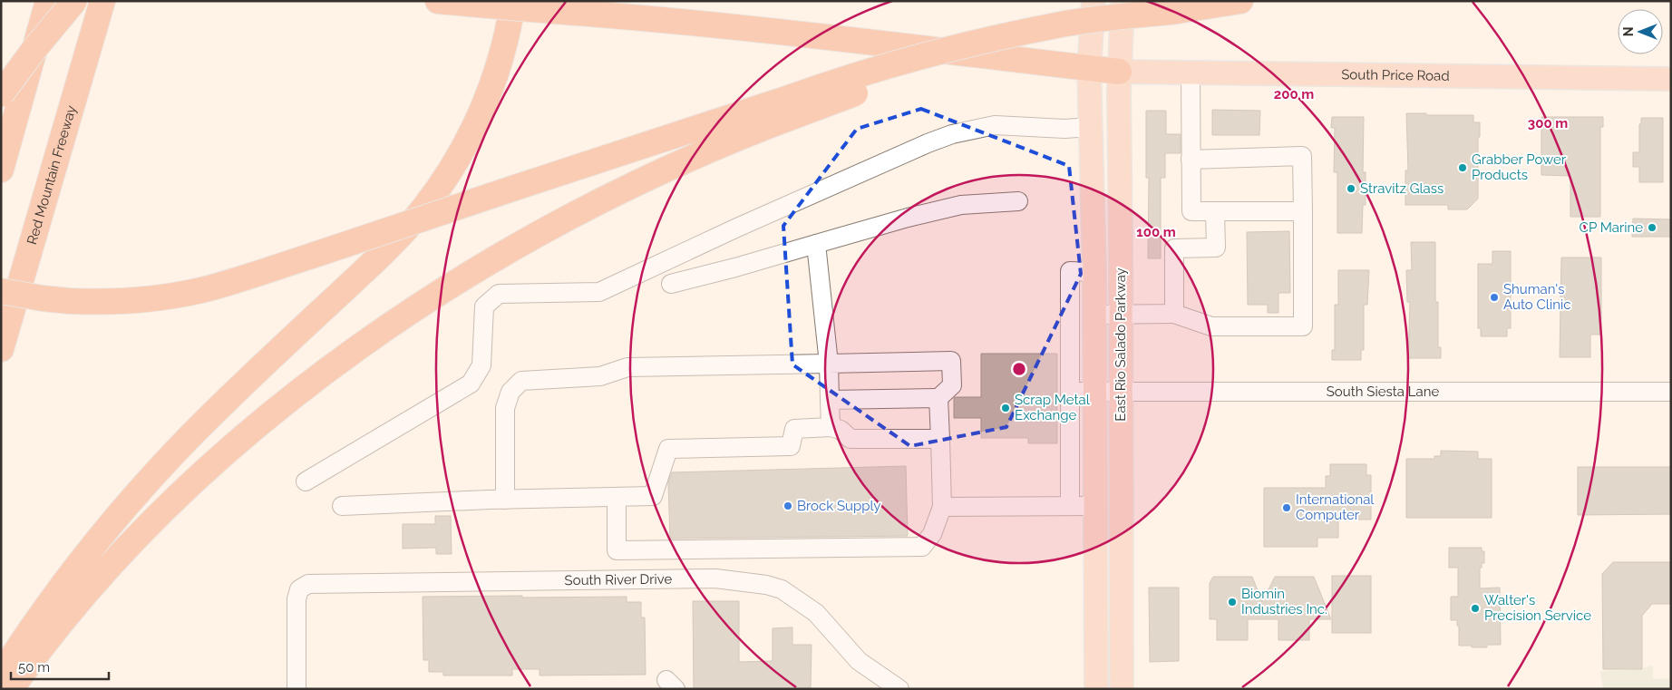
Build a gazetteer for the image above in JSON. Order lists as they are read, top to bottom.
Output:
{
  "streets": {
    "highway": ["Red Mountain Freeway"],
    "main road": ["South Price Road", "East Rio Salado Parkway"],
    "street": ["South Siesta Lane", "South River Drive"]
  },
  "crossings": [
    ["South Price Road", "East Rio Salado Parkway"],
    ["East Rio Salado Parkway", "South Siesta Lane"]
  ],
  "places": [
    "Grabber Power Products",
    "Stravitz Glass",
    "CP Marine",
    "Shuman's Auto Clinic",
    "Scrap Metal Exchange",
    "Brock Supply",
    "International Computer",
    "Biomin Industries Inc.",
    "Walter's Precision Service"
  ],
  "scale_bar": "50 m",
  "north": "left",
  "rings": ["200 m", "300 m", "100 m"]
}
